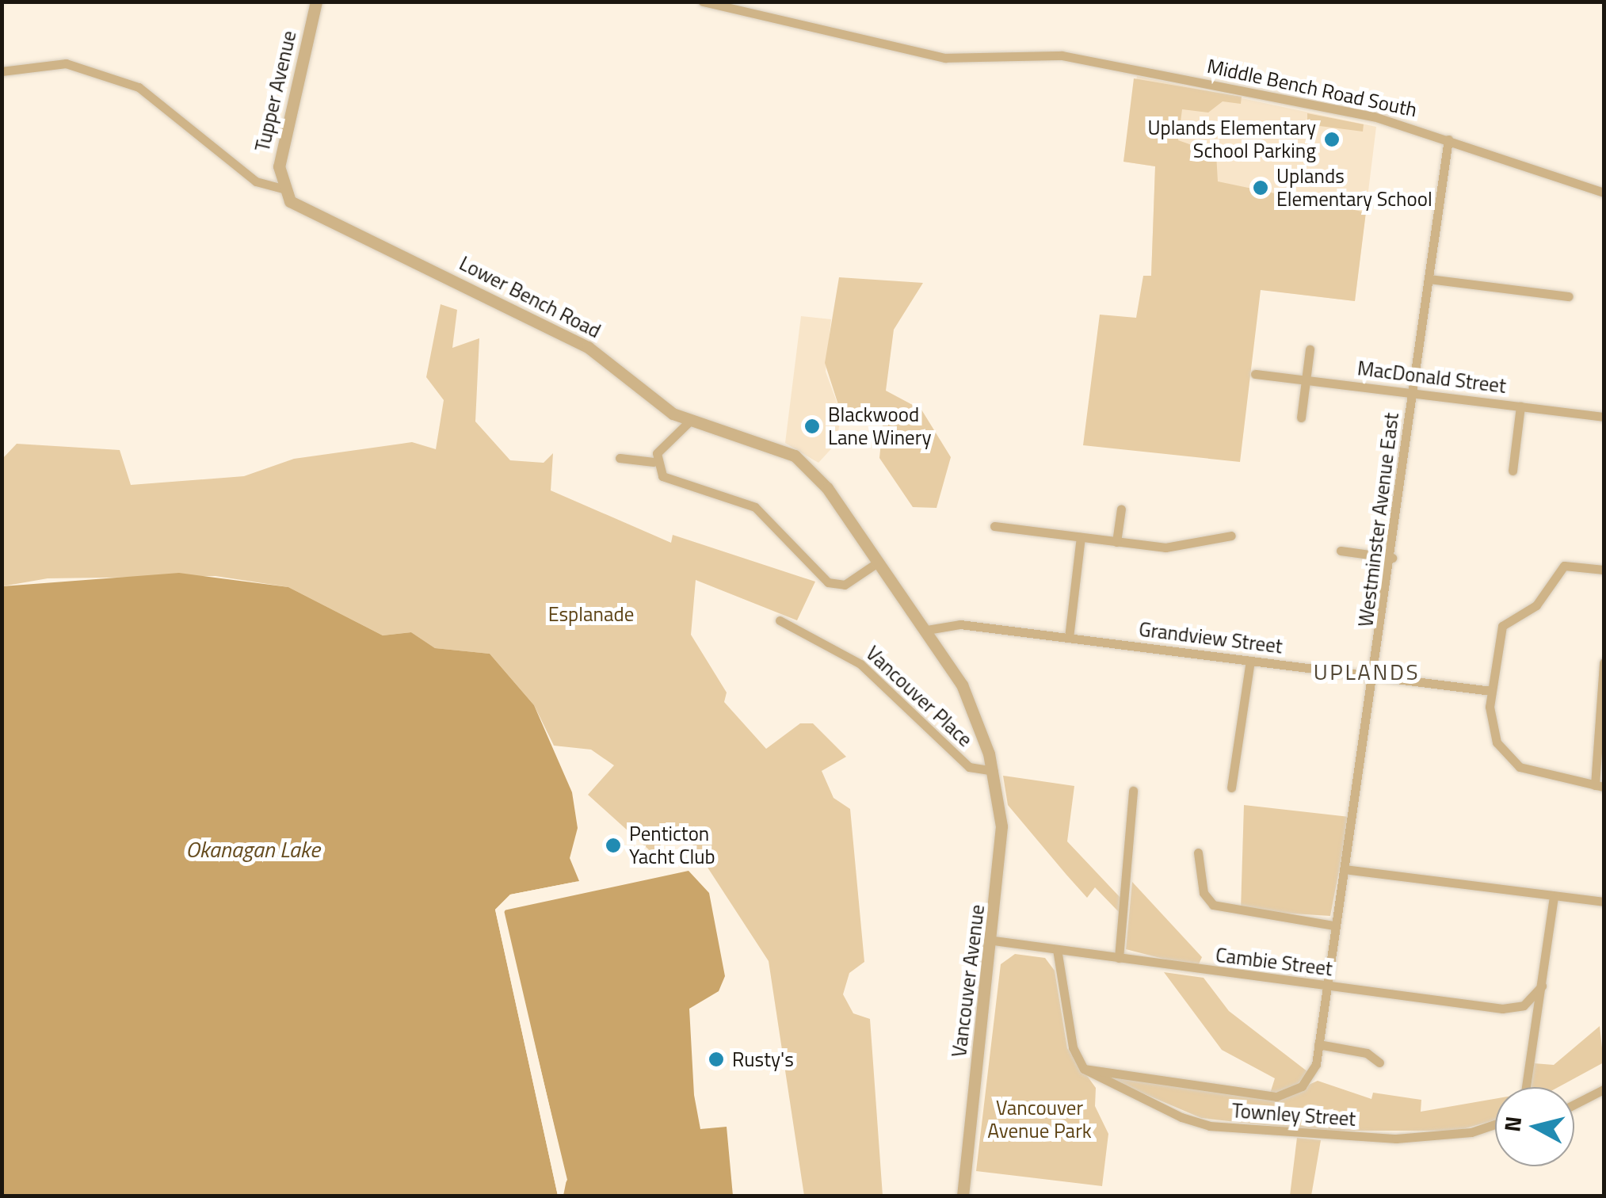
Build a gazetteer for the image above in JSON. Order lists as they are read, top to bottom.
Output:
{
  "streets": {
    "street": [
      "Middle Bench Road South",
      "Tupper Avenue",
      "Lower Bench Road",
      "MacDonald Street",
      "Westminster Avenue East",
      "Grandview Street",
      "Vancouver Place",
      "Cambie Street",
      "Vancouver Avenue",
      "Townley Street"
    ]
  },
  "crossings": [
    ["Middle Bench Road South", "Westminster Avenue East"],
    ["Tupper Avenue", "Lower Bench Road"],
    ["Lower Bench Road", "Grandview Street"],
    ["Lower Bench Road", "Vancouver Place"],
    ["Lower Bench Road", "Vancouver Avenue"],
    ["MacDonald Street", "Westminster Avenue East"],
    ["Westminster Avenue East", "Grandview Street"],
    ["Westminster Avenue East", "Cambie Street"],
    ["Westminster Avenue East", "Townley Street"],
    ["Vancouver Place", "Vancouver Avenue"],
    ["Cambie Street", "Vancouver Avenue"]
  ],
  "districts": ["UPLANDS"],
  "water": ["Okanagan Lake"],
  "parks": ["Esplanade", "Vancouver Avenue Park"],
  "places": [
    "Uplands Elementary School Parking",
    "Uplands Elementary School",
    "Blackwood Lane Winery",
    "Penticton Yacht Club",
    "Rusty's"
  ],
  "north": "left"
}
